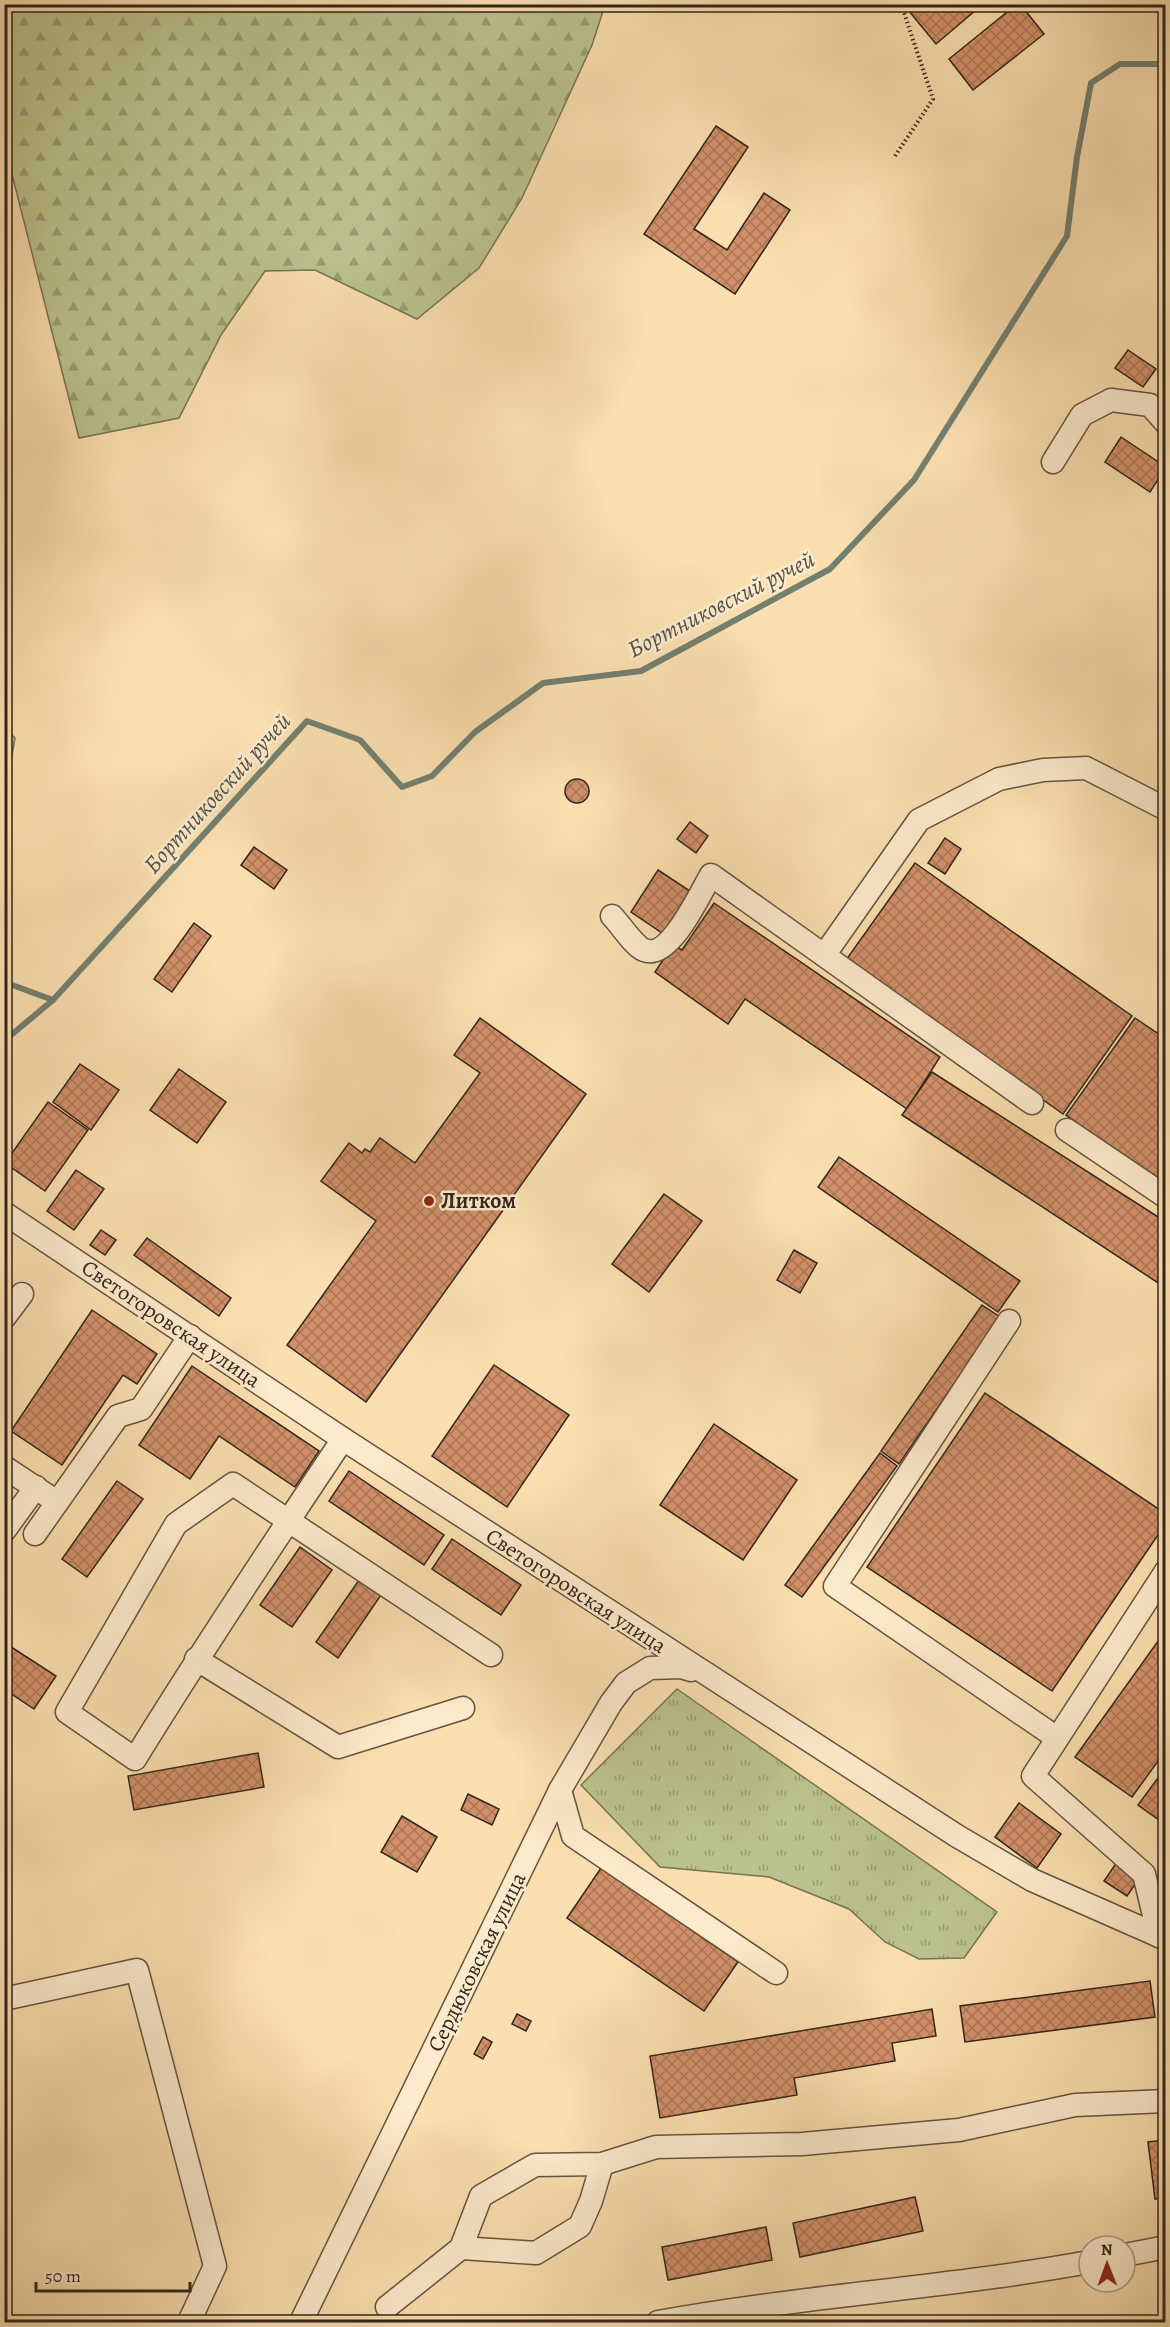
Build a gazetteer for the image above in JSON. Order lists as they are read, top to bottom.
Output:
{
  "streets": {
    "street": ["Светогоровская улица", "Сердюковская улица"]
  },
  "crossings": [
    ["Светогоровская улица", "Сердюковская улица"]
  ],
  "water": ["Бортниковский ручей"],
  "places": ["Литком"],
  "scale_bar": "50 m",
  "north": "top"
}
